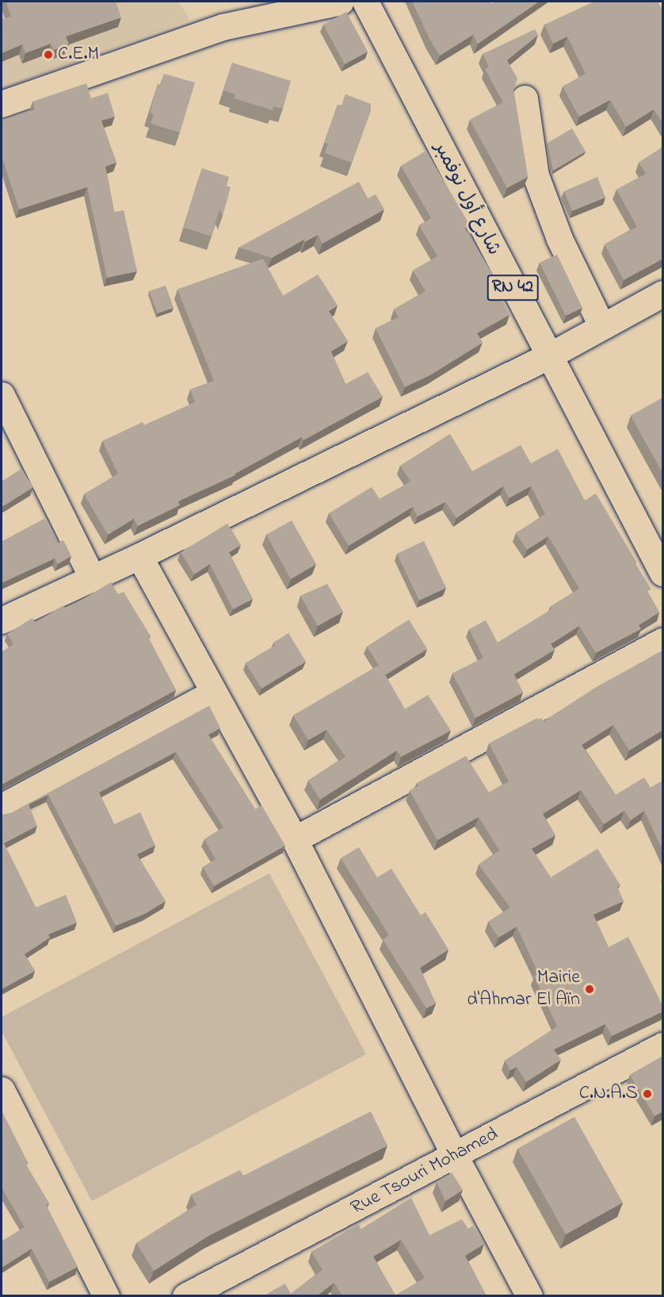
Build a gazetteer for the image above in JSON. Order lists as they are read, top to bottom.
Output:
{
  "streets": {
    "street": ["شارع أول نوفمبر", "RN 42", "Rue Tsouri Mohamed"]
  },
  "places": ["C.E.M", "Mairie d'Ahmar El Aïn", "C.N.A.S"]
}
